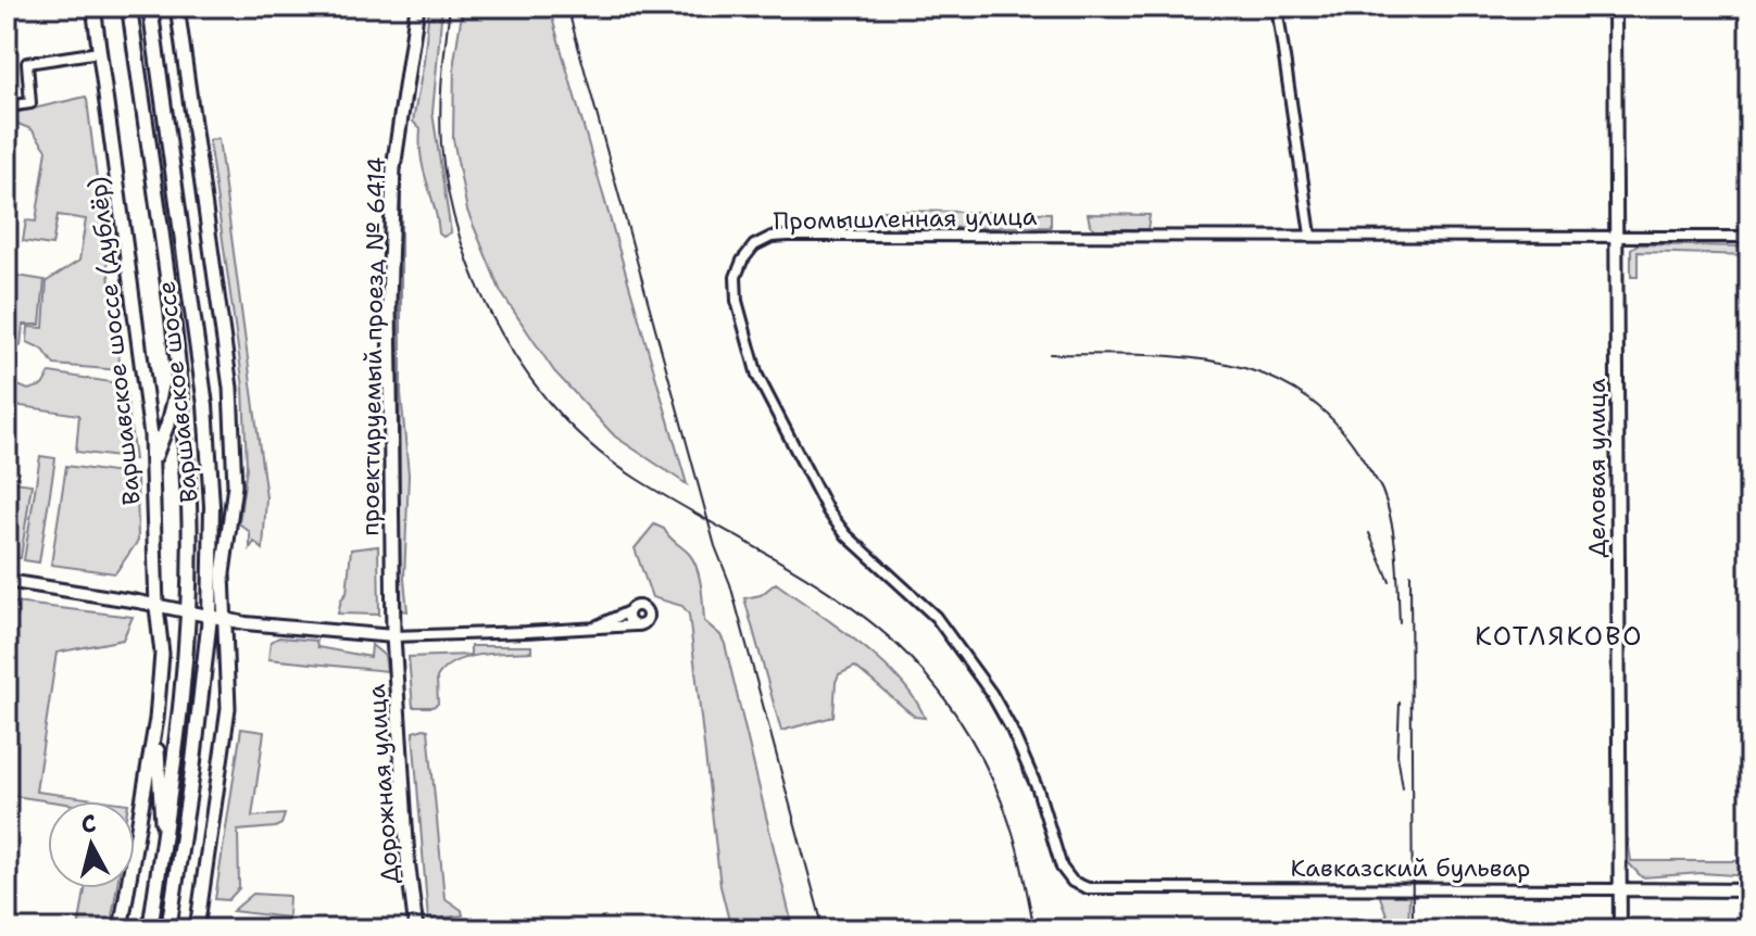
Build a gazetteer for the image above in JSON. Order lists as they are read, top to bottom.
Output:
{
  "streets": {
    "main road": [
      "Варшавское шоссе (дублёр)",
      "проектируемый проезд № 6414",
      "Варшавское шоссе",
      "Дорожная улица"
    ],
    "street": ["Промышленная улица", "Деловая улица", "Кавказский бульвар"]
  },
  "crossings": [
    ["Промышленная улица", "Деловая улица"],
    ["Промышленная улица", "Кавказский бульвар"],
    ["проектируемый проезд № 6414", "Дорожная улица"],
    ["Деловая улица", "Кавказский бульвар"]
  ],
  "districts": ["КОТЛЯКОВО"],
  "north": "top"
}
